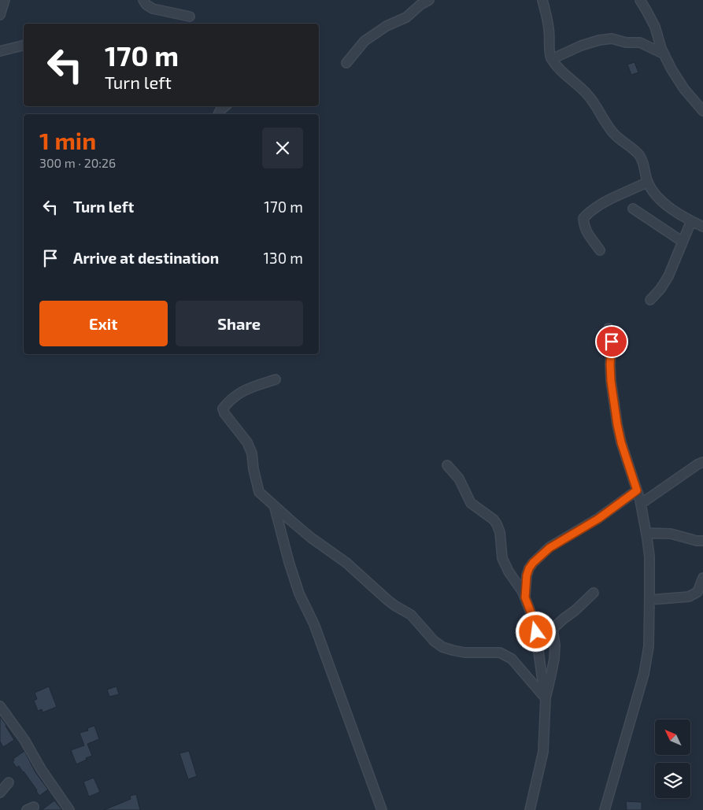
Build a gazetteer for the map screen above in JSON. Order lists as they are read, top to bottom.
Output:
{
  "north": "top left",
  "page": {
    "turn": ["170 m", "Turn left"],
    "heading": ["1 min", "300 m · 20:26"],
    "list": [
      {
        "name": "Turn left",
        "value": "170 m"
      },
      {
        "name": "Arrive at destination",
        "value": "130 m"
      }
    ],
    "buttons": ["Exit", "Share"]
  }
}
